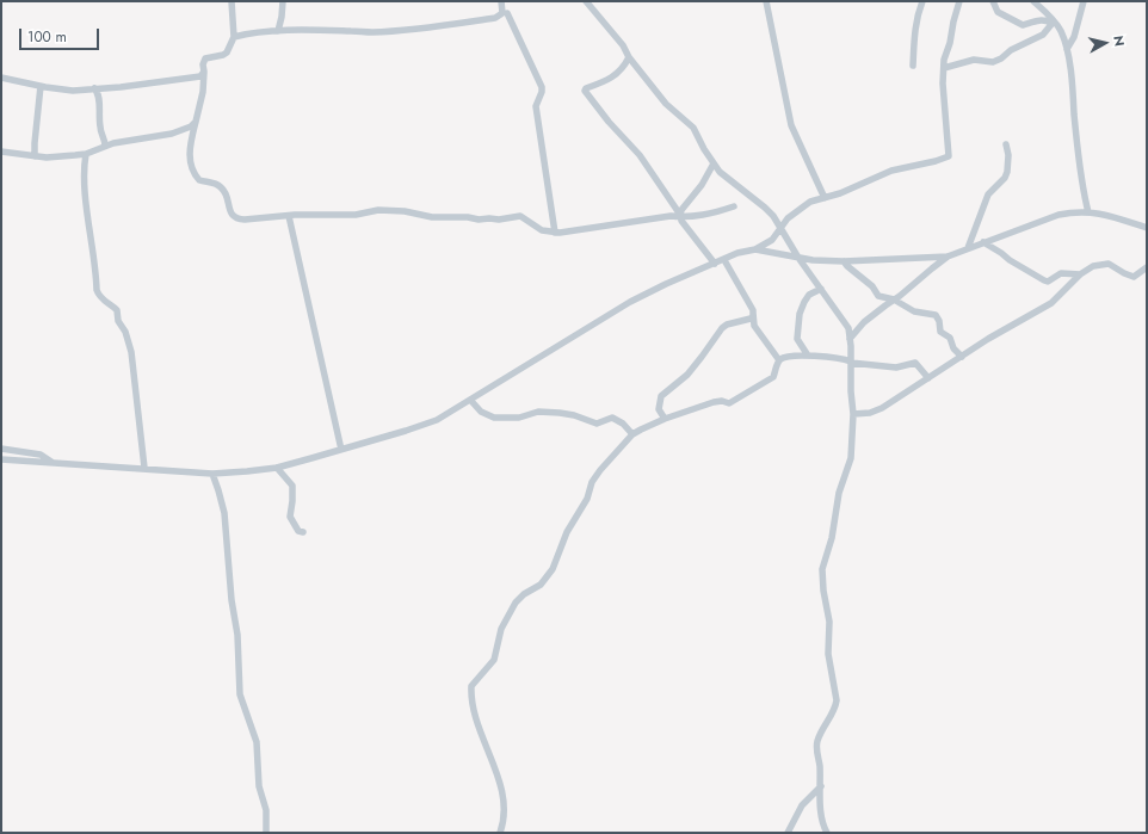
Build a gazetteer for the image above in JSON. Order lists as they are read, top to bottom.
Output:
{
  "scale_bar": "100 m",
  "north": "right"
}
